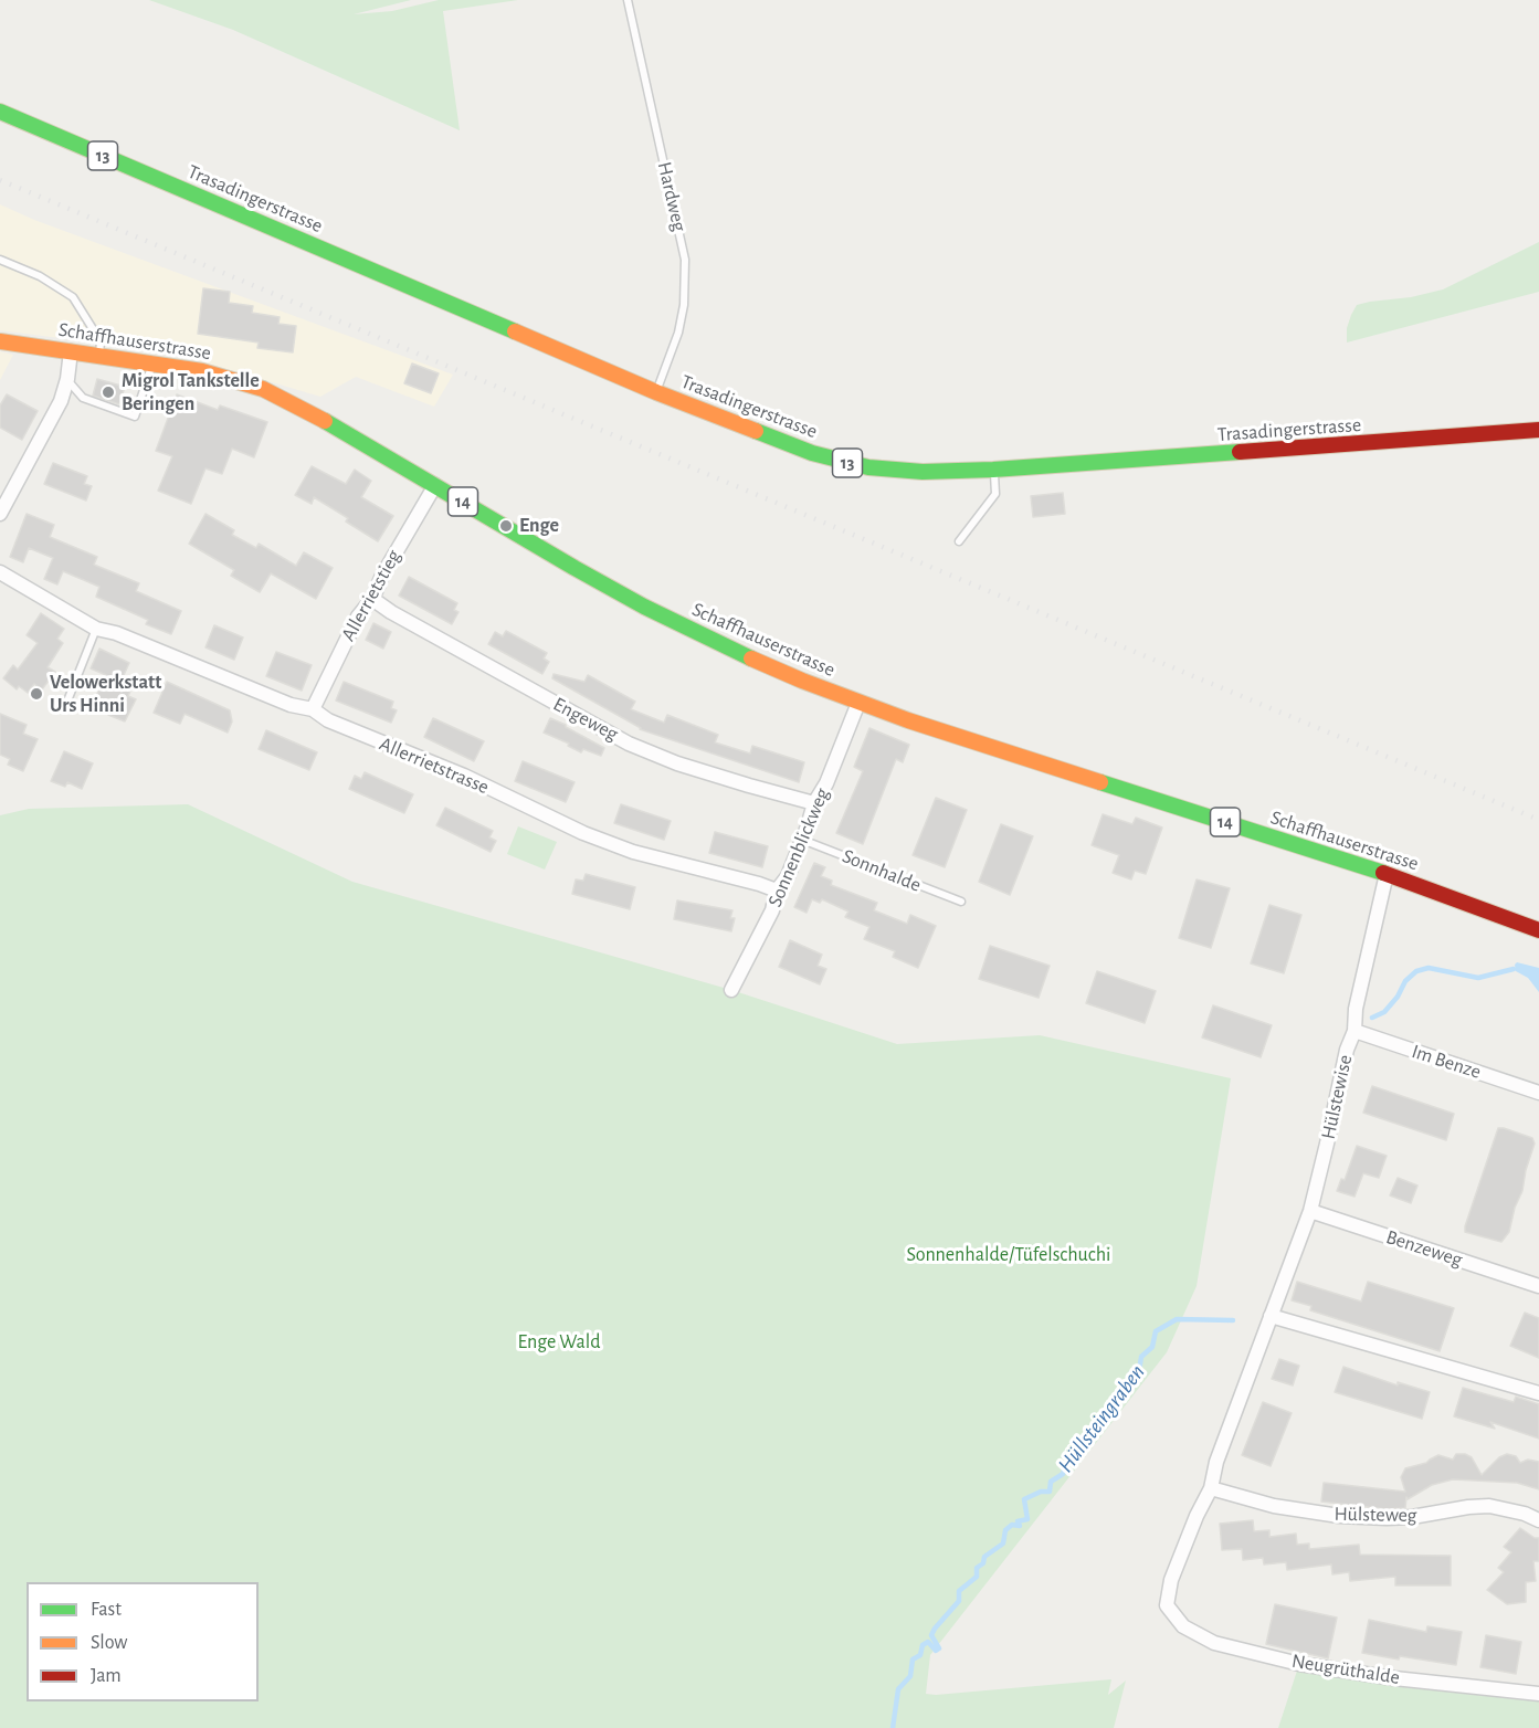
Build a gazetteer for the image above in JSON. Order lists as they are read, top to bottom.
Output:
{
  "streets": {
    "main road": [
      "13",
      "Trasadingerstrasse",
      "Schaffhauserstrasse",
      "14"
    ],
    "street": [
      "Allerrietstieg",
      "Engeweg",
      "Allerrietstrasse",
      "Sonnenblickweg",
      "Im Benze",
      "Hülstewise",
      "Benzeweg",
      "Hülsteweg",
      "Neugrüthalde"
    ],
    "lane": ["Hardweg", "Sonnhalde"]
  },
  "crossings": [
    ["Hardweg", "Trasadingerstrasse"],
    ["Schaffhauserstrasse", "Allerrietstieg"],
    ["Schaffhauserstrasse", "Sonnenblickweg"],
    ["Schaffhauserstrasse", "Hülstewise"],
    ["Allerrietstieg", "Engeweg"],
    ["Allerrietstieg", "Allerrietstrasse"],
    ["Engeweg", "Sonnenblickweg"],
    ["Allerrietstrasse", "Sonnenblickweg"],
    ["Sonnenblickweg", "Sonnhalde"],
    ["Im Benze", "Hülstewise"],
    ["Hülstewise", "Benzeweg"],
    ["Hülstewise", "Hülsteweg"],
    ["Hülstewise", "Neugrüthalde"]
  ],
  "water": ["Hüllsteingraben"],
  "parks": ["Sonnenhalde/Tüfelschuchi", "Enge Wald"],
  "places": ["Migrol Tankstelle Beringen", "Enge", "Velowerkstatt Urs Hinni"],
  "legend": ["Fast", "Slow", "Jam"]
}
